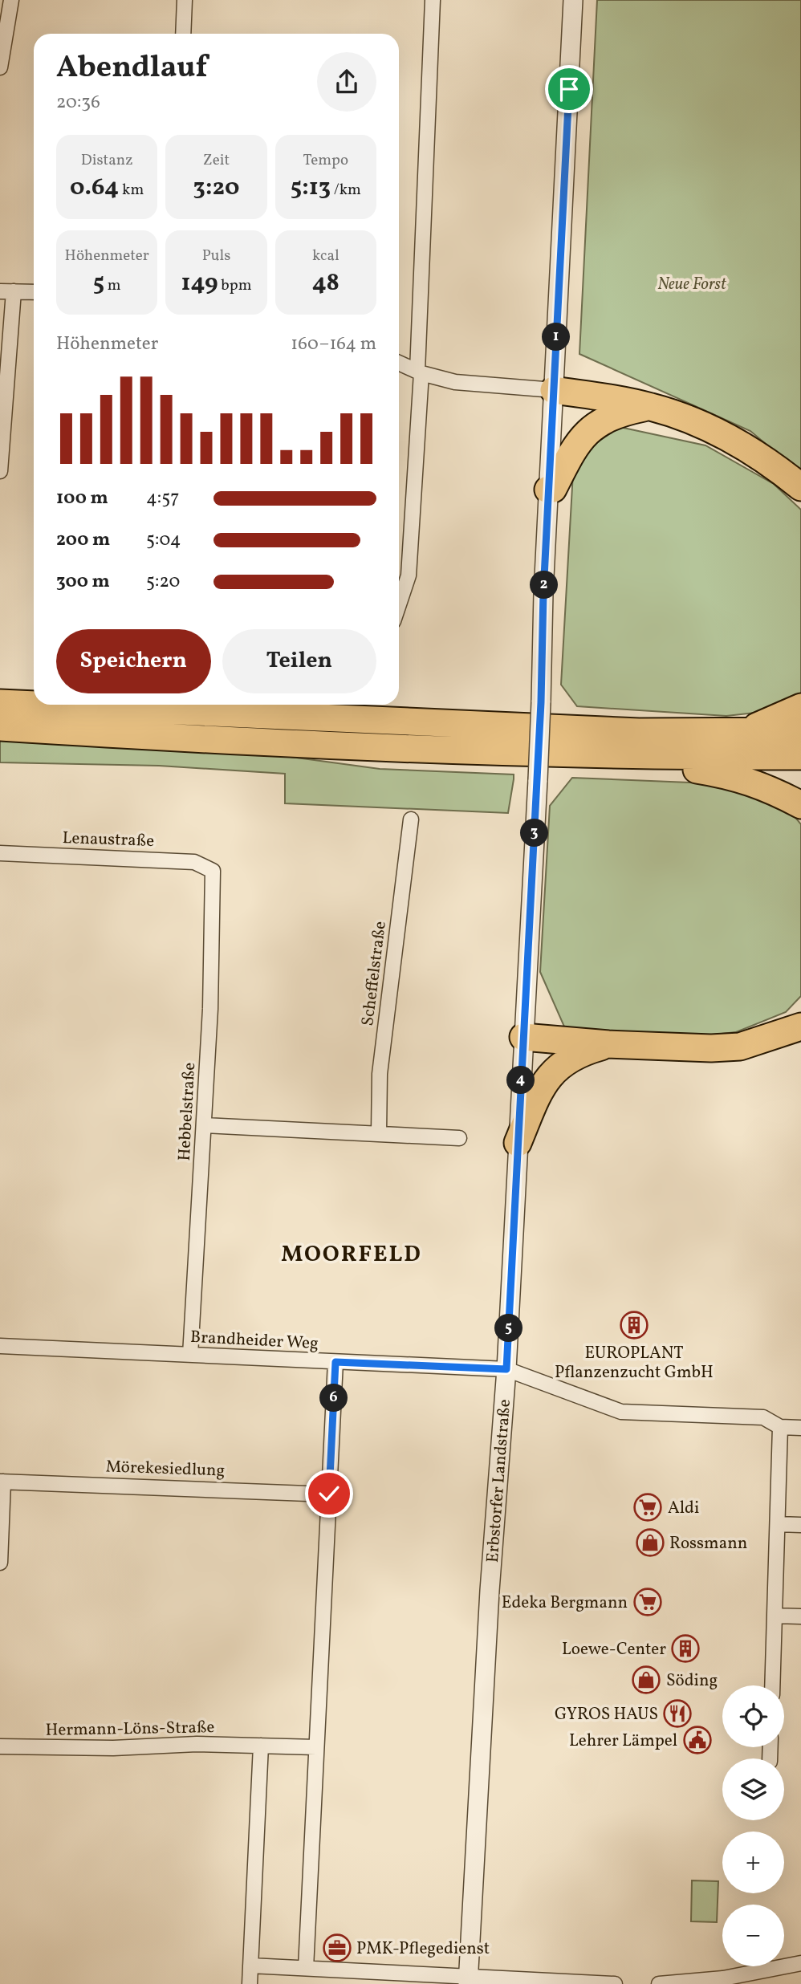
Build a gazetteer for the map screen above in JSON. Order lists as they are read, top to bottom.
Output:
{
  "streets": {
    "street": [
      "Lenaustraße",
      "Scheffelstraße",
      "Hebbelstraße",
      "Brandheider Weg",
      "Mörekesiedlung",
      "Erbstorfer Landstraße",
      "Hermann-Löns-Straße"
    ]
  },
  "crossings": [
    ["Lenaustraße", "Hebbelstraße"],
    ["Hebbelstraße", "Brandheider Weg"],
    ["Brandheider Weg", "Erbstorfer Landstraße"]
  ],
  "districts": ["MOORFELD"],
  "parks": ["Neue Forst"],
  "places": {
    "building": ["EUROPLANT Pflanzenzucht GmbH", "Loewe-Center"],
    "supermarket": ["Aldi", "Edeka Bergmann"],
    "shop": ["Rossmann", "Söding"],
    "restaurant": ["GYROS HAUS"],
    "public building": ["Lehrer Lämpel"],
    "office": ["PMK-Pflegedienst"]
  },
  "page": {
    "heading": ["Abendlauf", "20:36"],
    "stats": [
      ["Distanz", "0.64 km"],
      ["Zeit", "3:20"],
      ["Tempo", "5:13 /km"],
      ["Höhenmeter", "5 m"],
      ["Puls", "149 bpm"],
      ["kcal", "48"]
    ],
    "chart": ["Höhenmeter", "160–164 m"],
    "pins": [
      "1",
      "2",
      "3",
      "4",
      "5",
      "6"
    ],
    "list": [
      {
        "name": "100 m",
        "note": "4:57"
      },
      {
        "name": "200 m",
        "note": "5:04"
      },
      {
        "name": "300 m",
        "note": "5:20"
      }
    ],
    "buttons": ["Speichern", "Teilen"],
    "map_buttons": ["+", "−"]
  }
}
